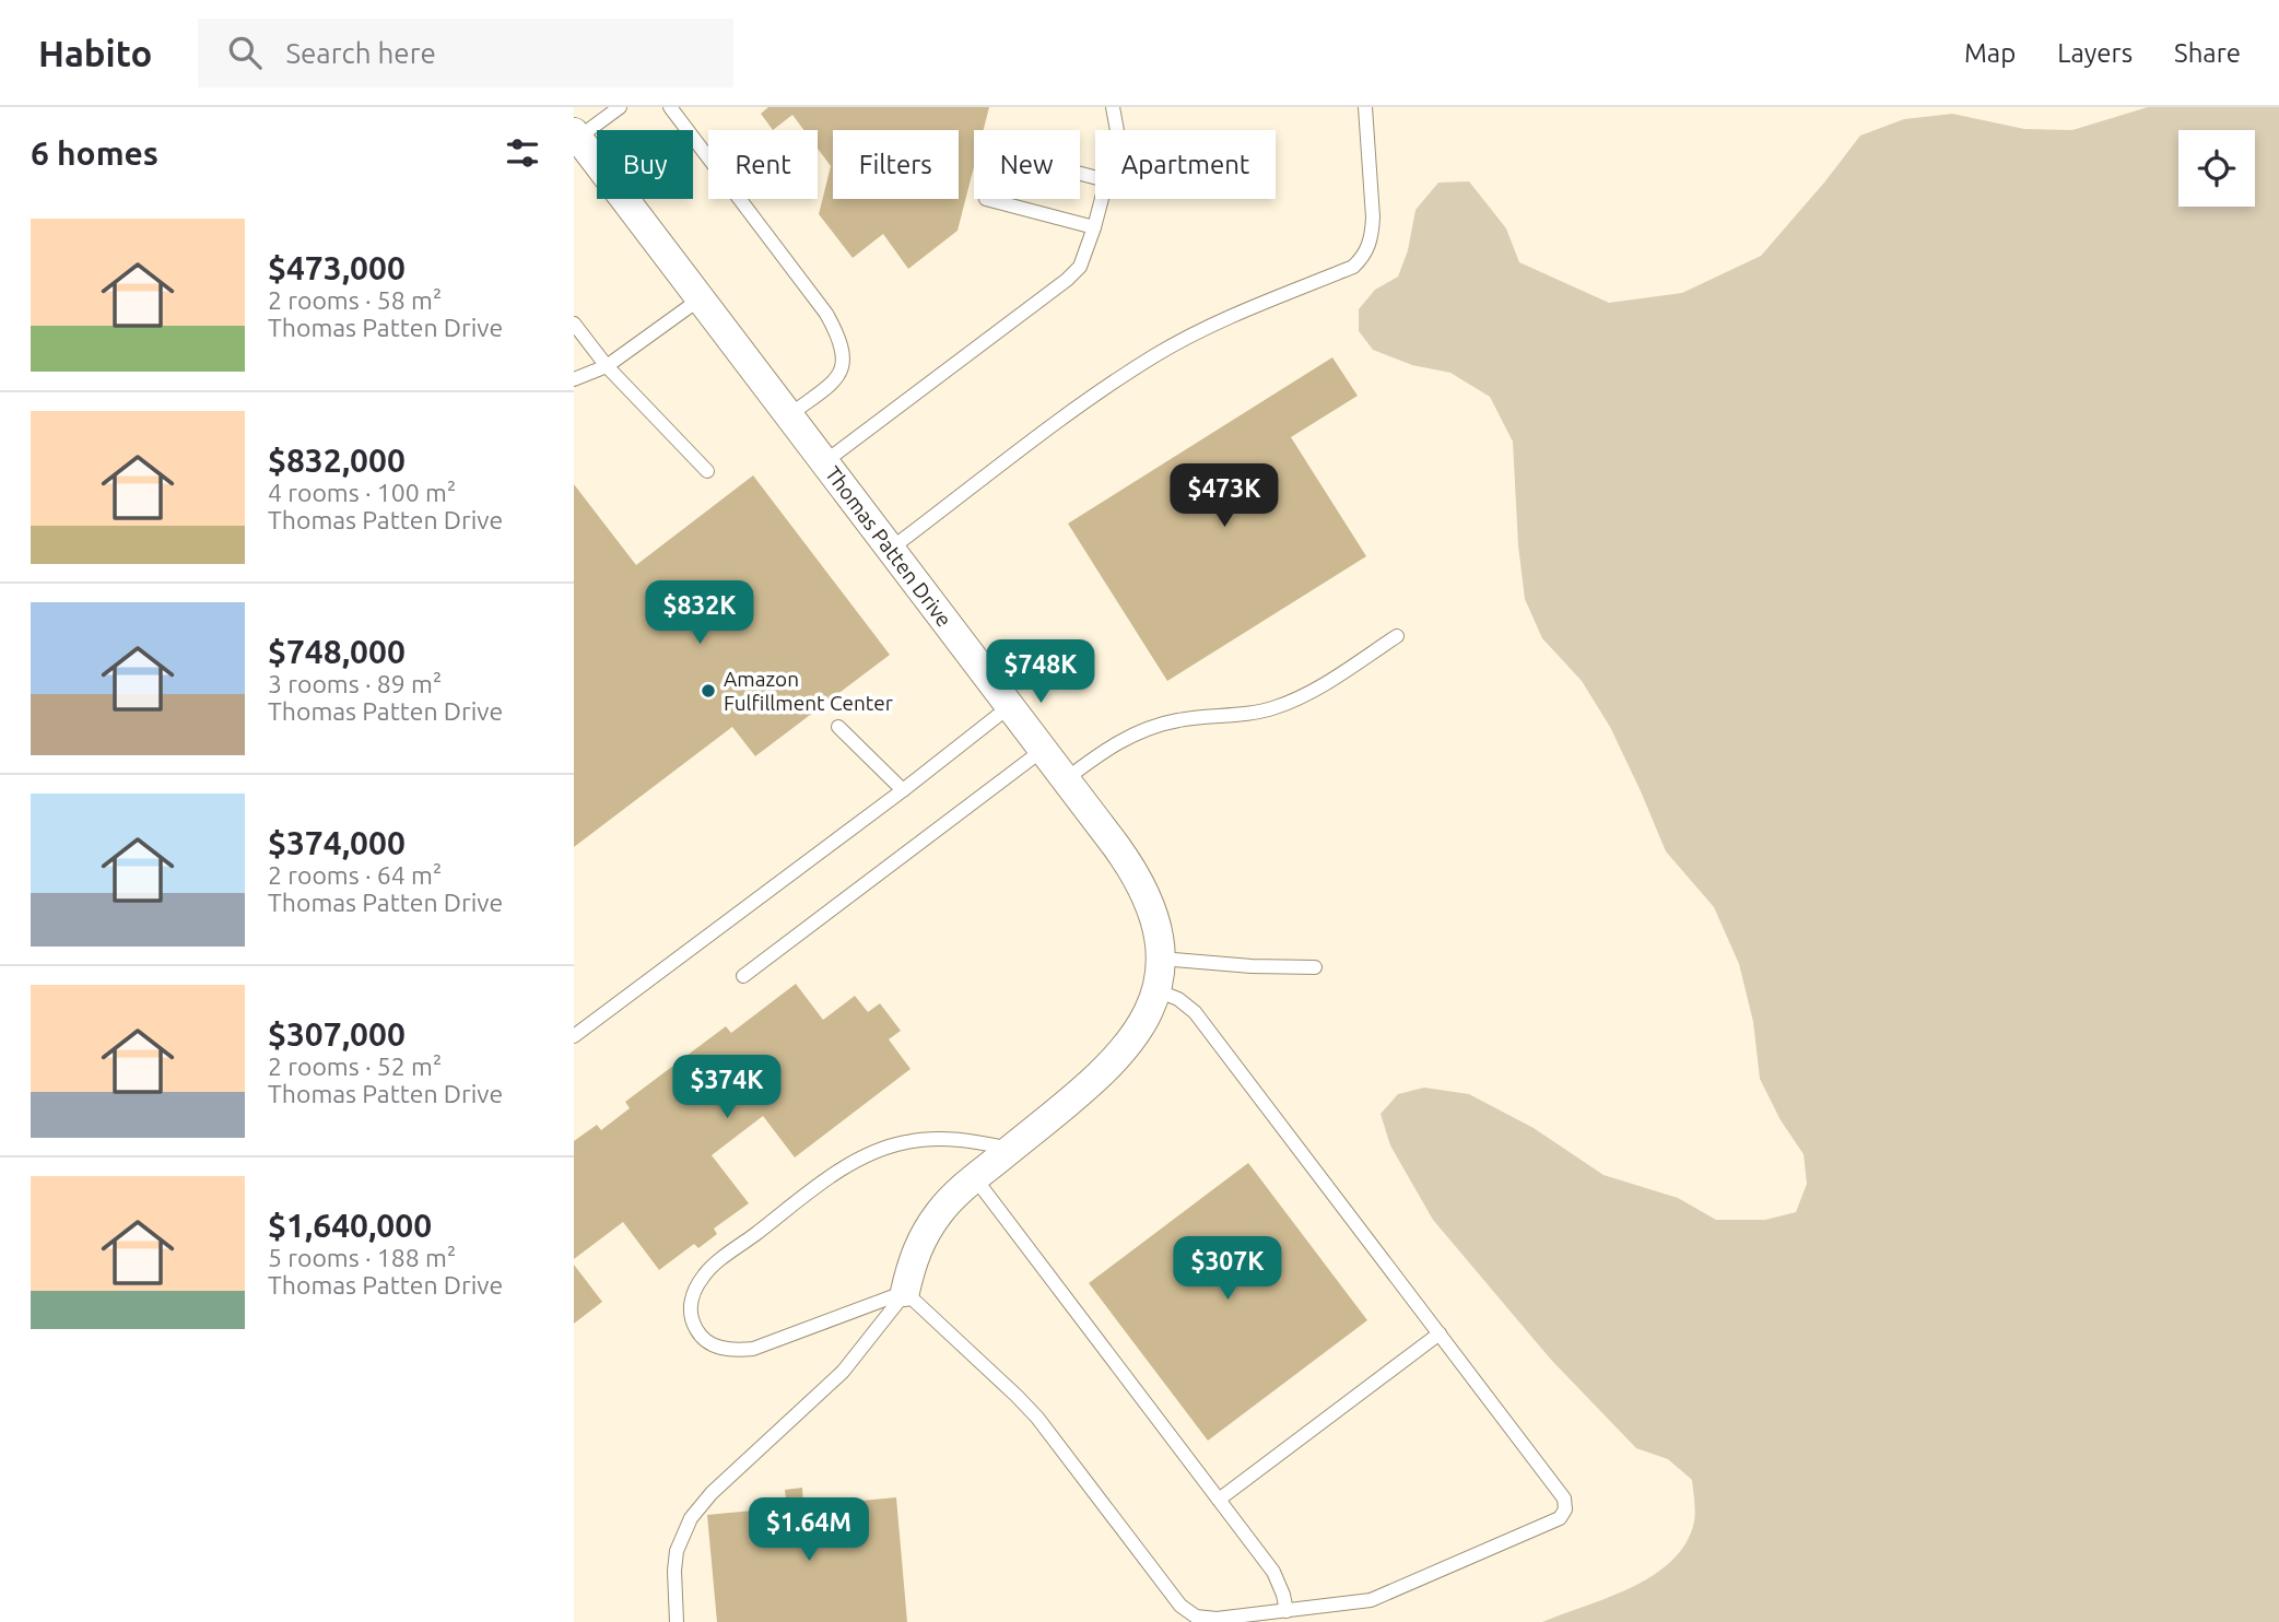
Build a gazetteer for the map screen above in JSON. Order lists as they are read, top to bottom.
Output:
{
  "streets": {
    "street": ["Thomas Patten Drive"]
  },
  "places": ["Amazon Fulfillment Center"],
  "page": {
    "header": "Habito",
    "search": "Search here",
    "nav": ["Map", "Layers", "Share"],
    "heading": "6 homes",
    "chip": [
      "Buy",
      "Rent",
      "Filters",
      "New",
      "Apartment"
    ],
    "list": [
      {
        "name": "$473,000",
        "note": "2 rooms · 58 m² · Thomas Patten Drive"
      },
      {
        "name": "$832,000",
        "note": "4 rooms · 100 m² · Thomas Patten Drive"
      },
      {
        "name": "$748,000",
        "note": "3 rooms · 89 m² · Thomas Patten Drive"
      },
      {
        "name": "$374,000",
        "note": "2 rooms · 64 m² · Thomas Patten Drive"
      },
      {
        "name": "$307,000",
        "note": "2 rooms · 52 m² · Thomas Patten Drive"
      },
      {
        "name": "$1,640,000",
        "note": "5 rooms · 188 m² · Thomas Patten Drive"
      }
    ],
    "price": [
      "$473K",
      "$832K",
      "$748K",
      "$374K",
      "$307K",
      "$1.64M"
    ]
  }
}
